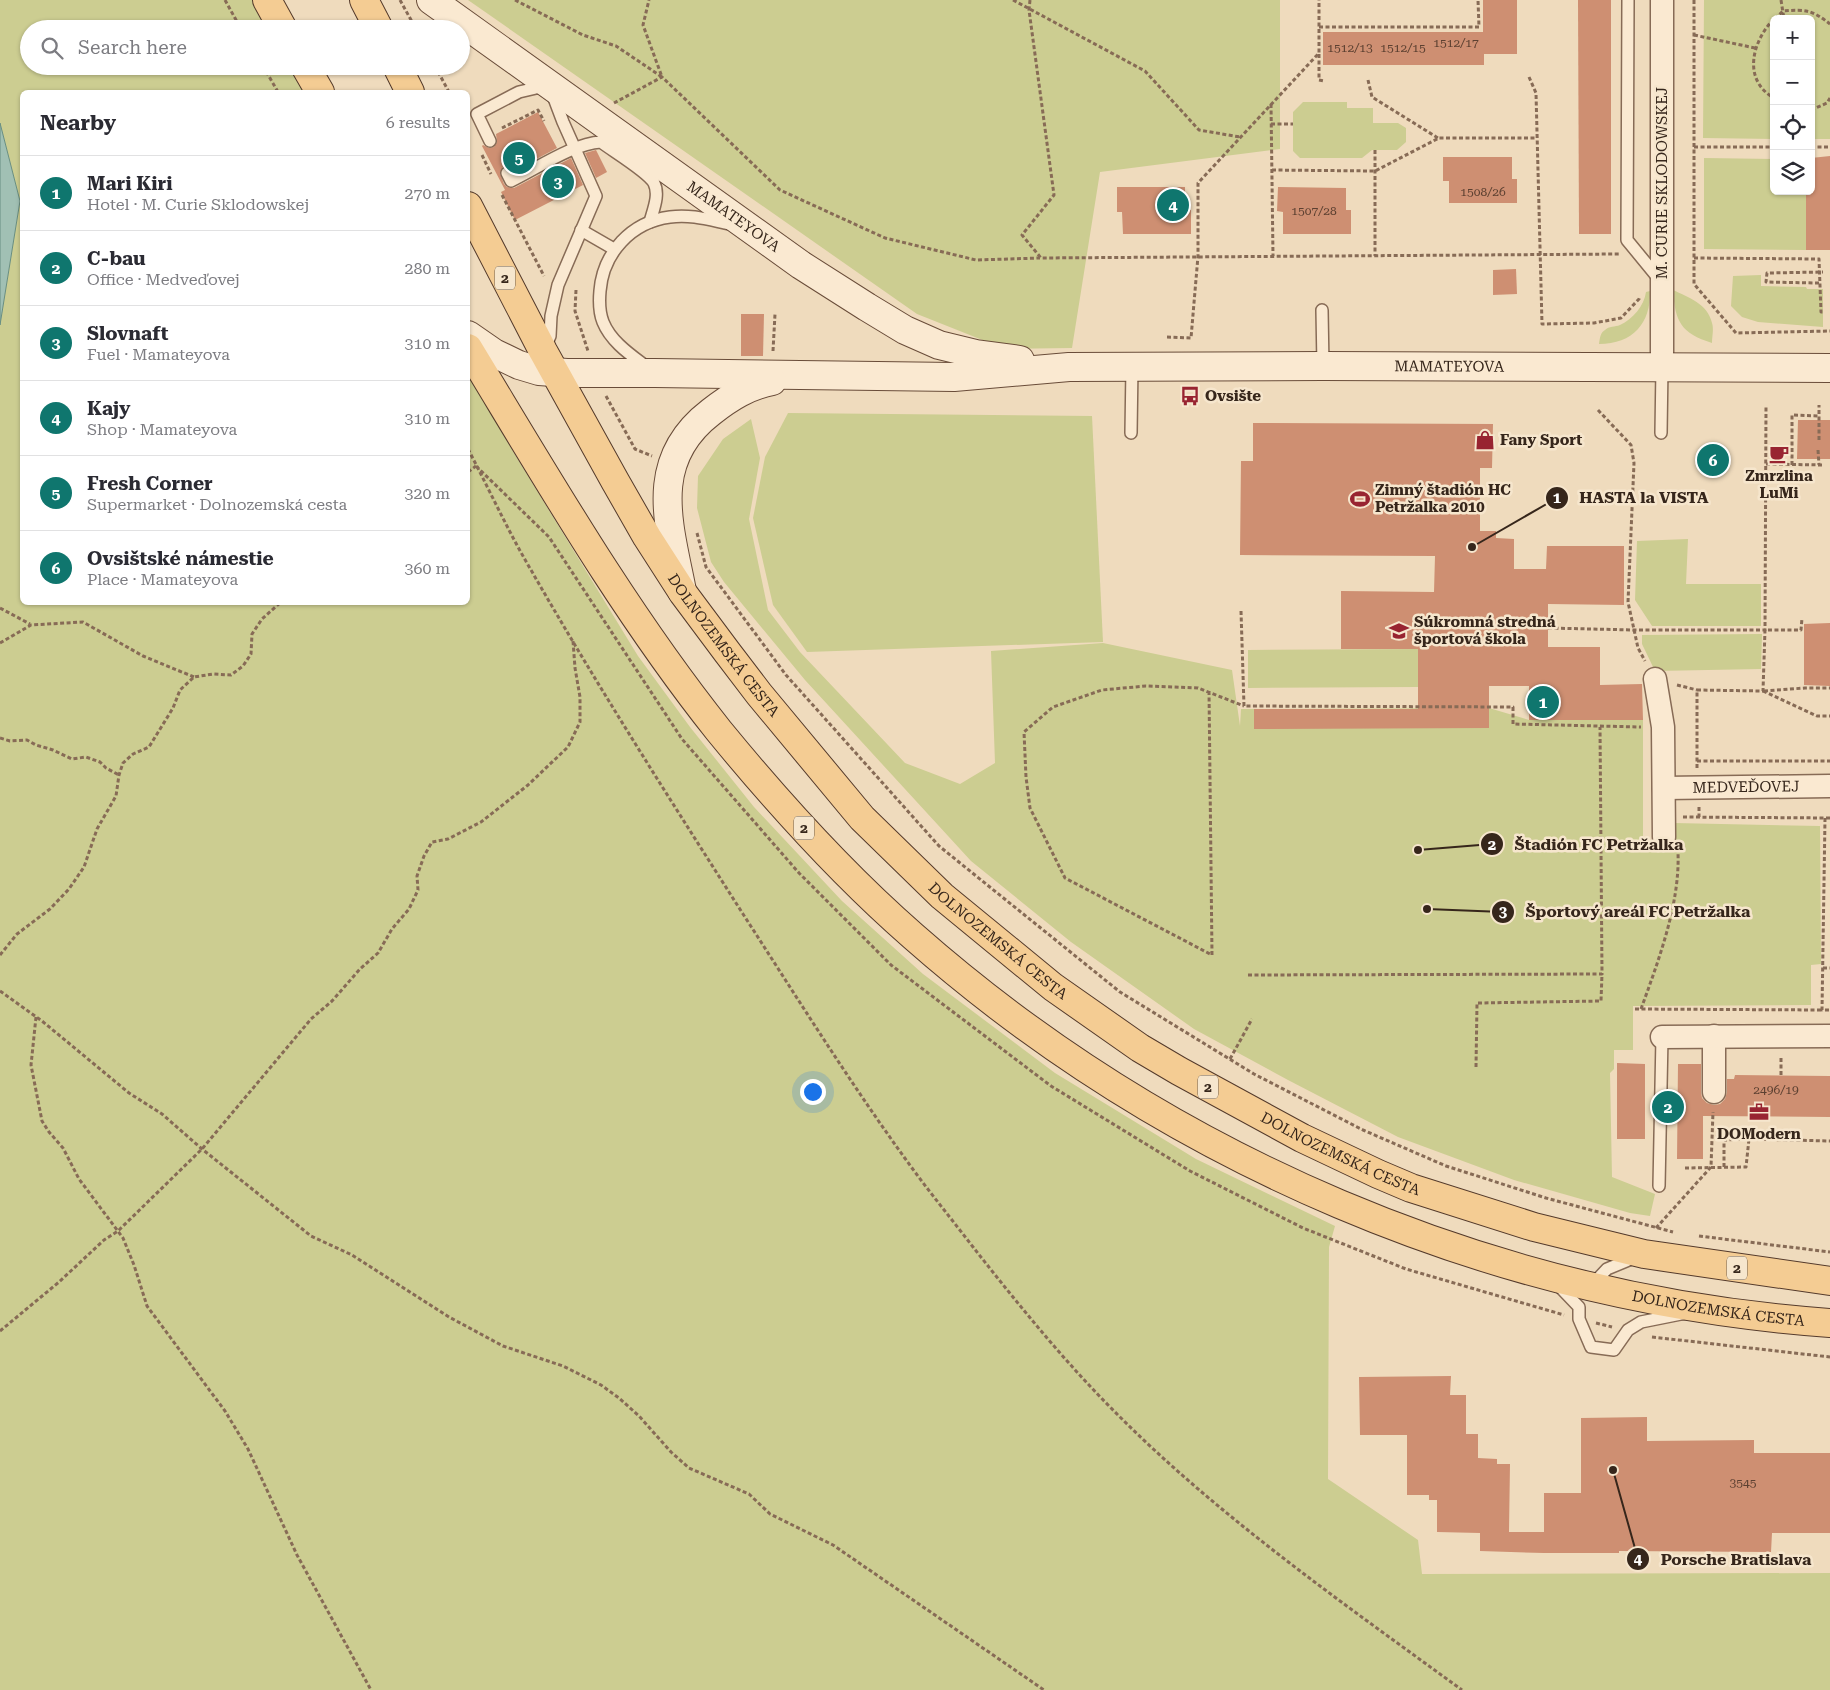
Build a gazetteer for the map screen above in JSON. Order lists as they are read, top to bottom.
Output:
{
  "streets": {
    "main road": ["2", "DOLNOZEMSKÁ CESTA"],
    "street": ["M. CURIE SKLODOWSKEJ", "MAMATEYOVA", "MEDVEĎOVEJ"]
  },
  "crossings": [
    ["M. CURIE SKLODOWSKEJ", "MAMATEYOVA"],
    ["MAMATEYOVA", "DOLNOZEMSKÁ CESTA"]
  ],
  "places": {
    "bus stop": ["Ovsište"],
    "shop": ["Fany Sport"],
    "cafe": ["Zmrzlina LuMi"],
    "sports": ["Zimný štadión HC Petržalka 2010"],
    "other": [
      "HASTA la VISTA",
      "Štadión FC Petržalka",
      "Športový areál FC Petržalka",
      "Porsche Bratislava"
    ],
    "school or university": ["Súkromná stredná športová škola"],
    "office": ["DOModern"]
  },
  "house_numbers": [
    "1512/17",
    "1512/13",
    "1512/15",
    "1508/26",
    "1507/28",
    "2496/19",
    "3545"
  ],
  "page": {
    "map_buttons": ["+", "−"],
    "search": "Search here",
    "heading": ["Nearby", "6 results"],
    "pins": [
      "5",
      "3",
      "4",
      "6",
      "1",
      "2"
    ],
    "list": [
      {
        "mark": "1",
        "name": "Mari Kiri",
        "note": "Hotel · M. Curie Sklodowskej",
        "value": "270 m"
      },
      {
        "mark": "2",
        "name": "C-bau",
        "note": "Office · Medveďovej",
        "value": "280 m"
      },
      {
        "mark": "3",
        "name": "Slovnaft",
        "note": "Fuel · Mamateyova",
        "value": "310 m"
      },
      {
        "mark": "4",
        "name": "Kajy",
        "note": "Shop · Mamateyova",
        "value": "310 m"
      },
      {
        "mark": "5",
        "name": "Fresh Corner",
        "note": "Supermarket · Dolnozemská cesta",
        "value": "320 m"
      },
      {
        "mark": "6",
        "name": "Ovsištské námestie",
        "note": "Place · Mamateyova",
        "value": "360 m"
      }
    ]
  }
}
